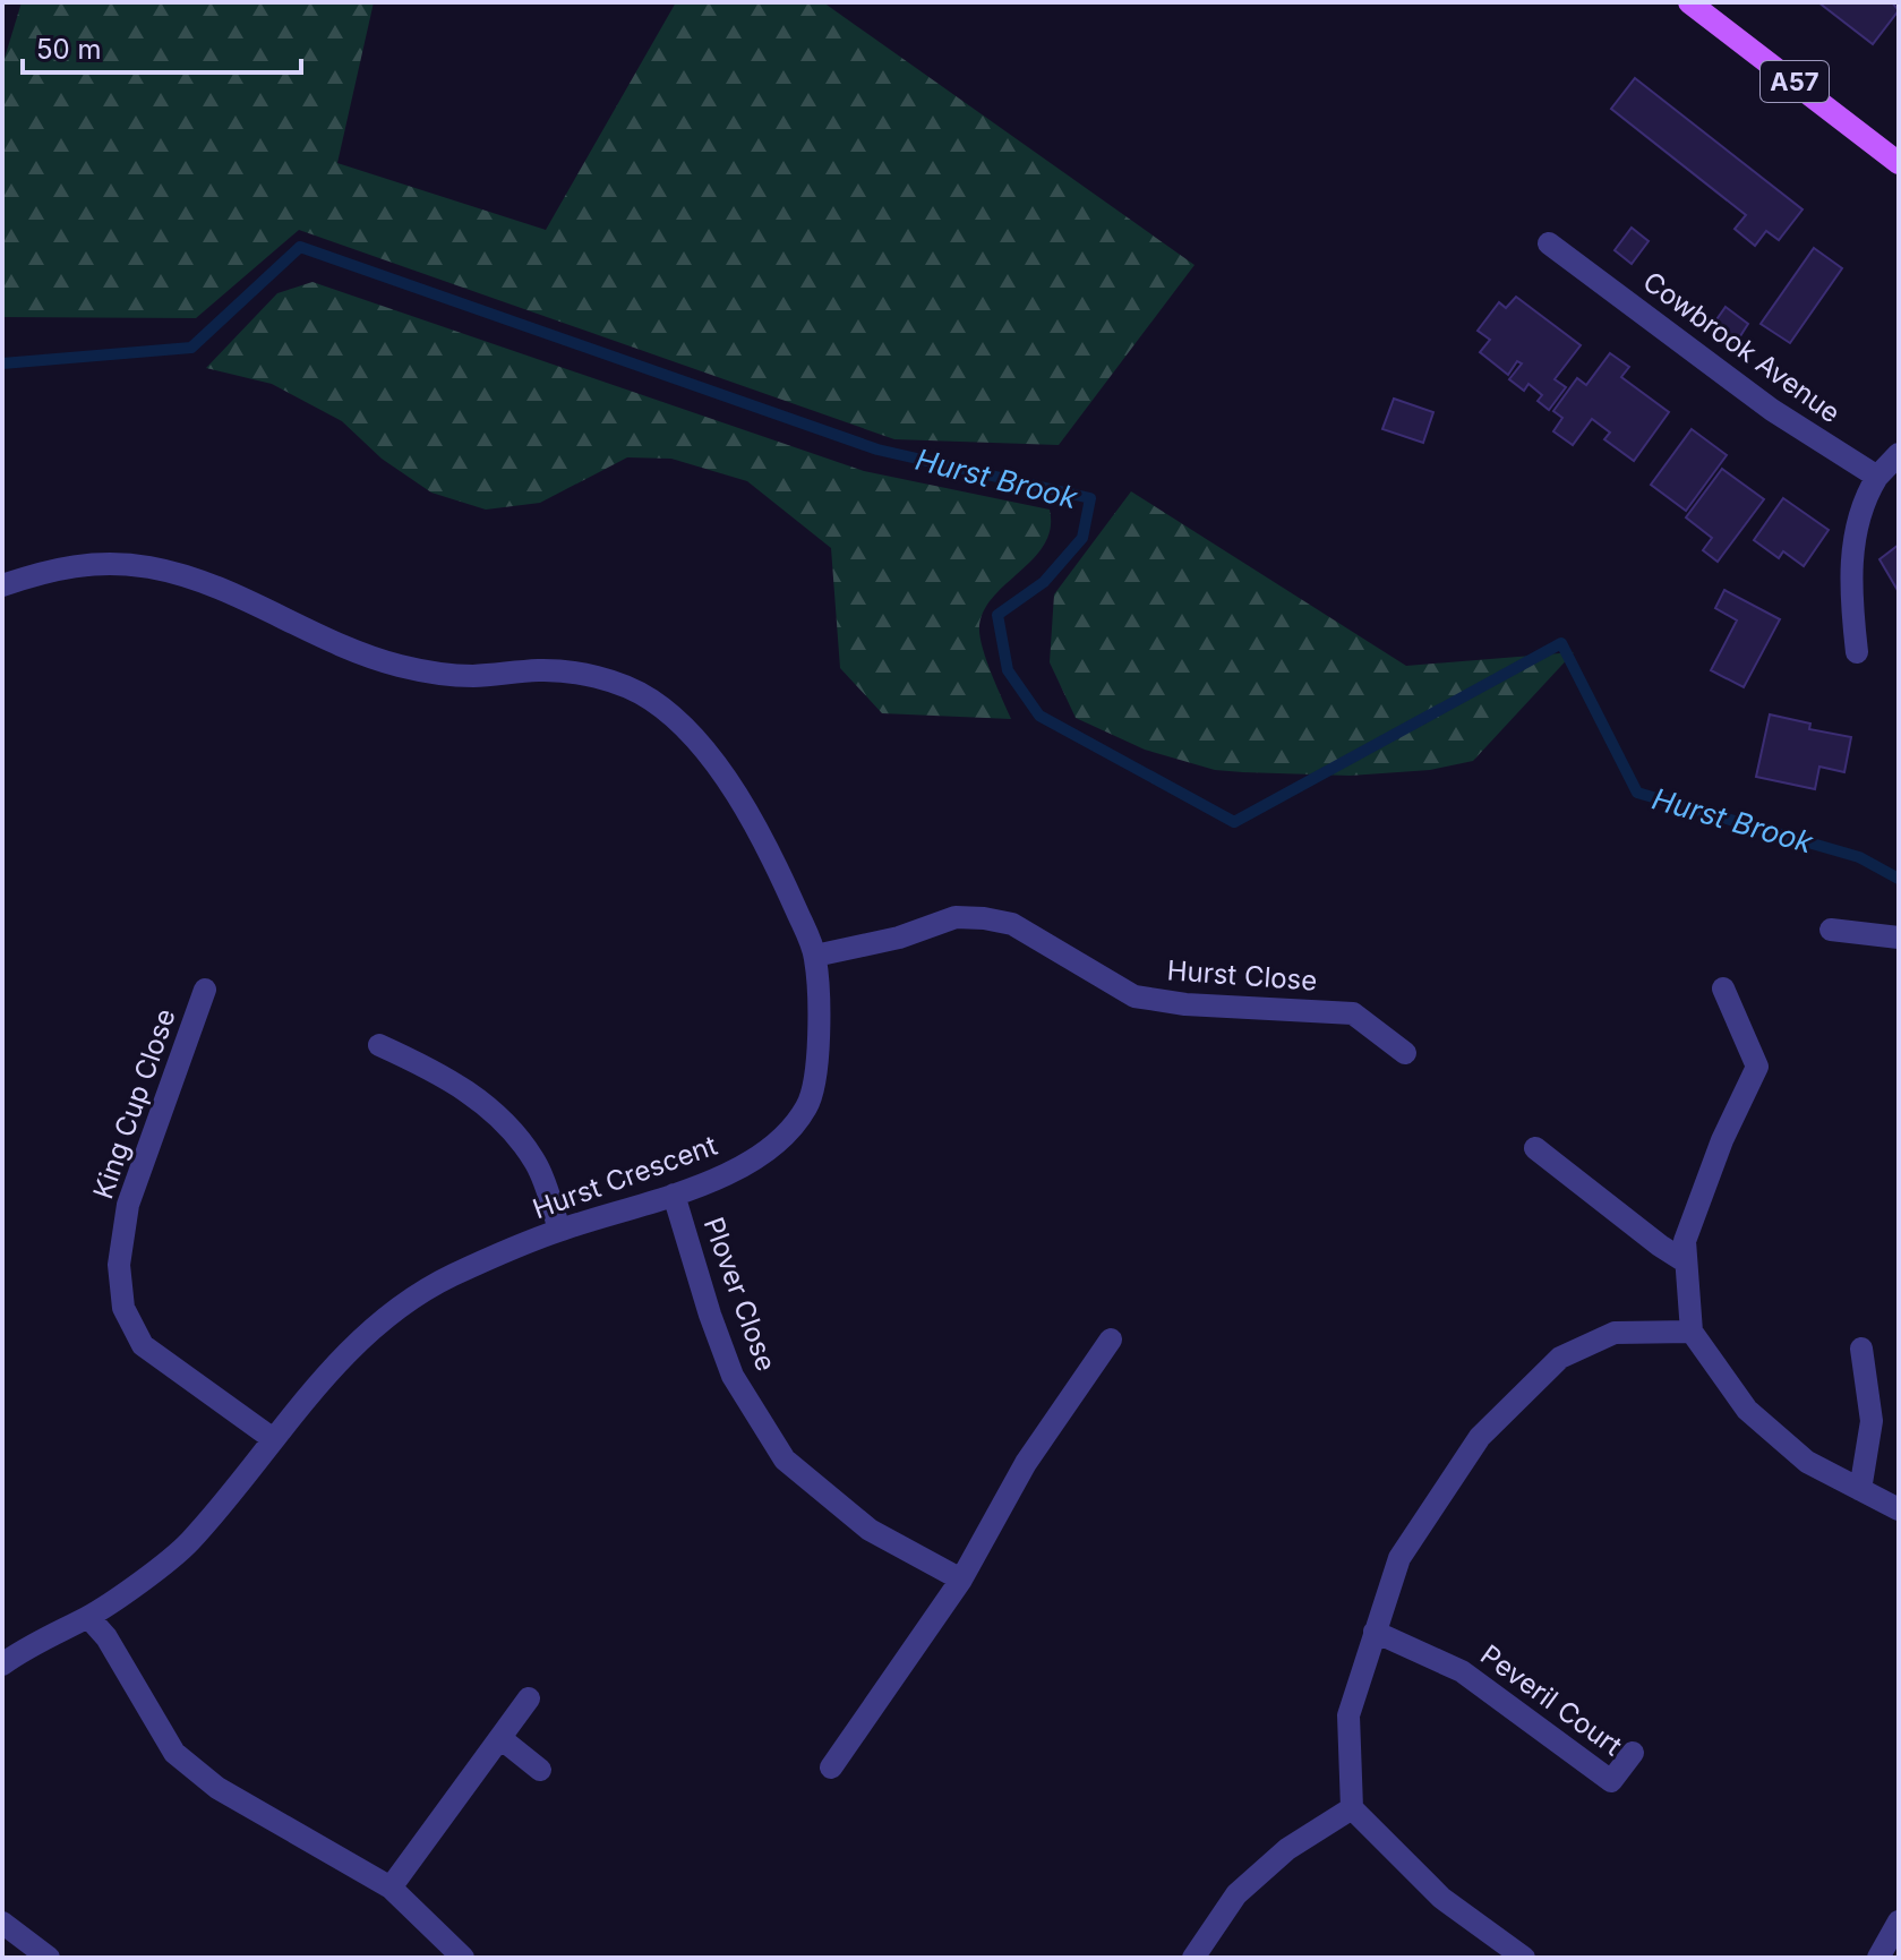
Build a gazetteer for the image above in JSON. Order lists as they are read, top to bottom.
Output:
{
  "streets": {
    "main road": ["A57"],
    "street": [
      "Cowbrook Avenue",
      "Hurst Close",
      "King Cup Close",
      "Hurst Crescent",
      "Plover Close",
      "Peveril Court"
    ]
  },
  "crossings": [
    ["Hurst Close", "Hurst Crescent"],
    ["King Cup Close", "Hurst Crescent"],
    ["Hurst Crescent", "Plover Close"]
  ],
  "water": ["Hurst Brook"],
  "scale_bar": "50 m"
}
